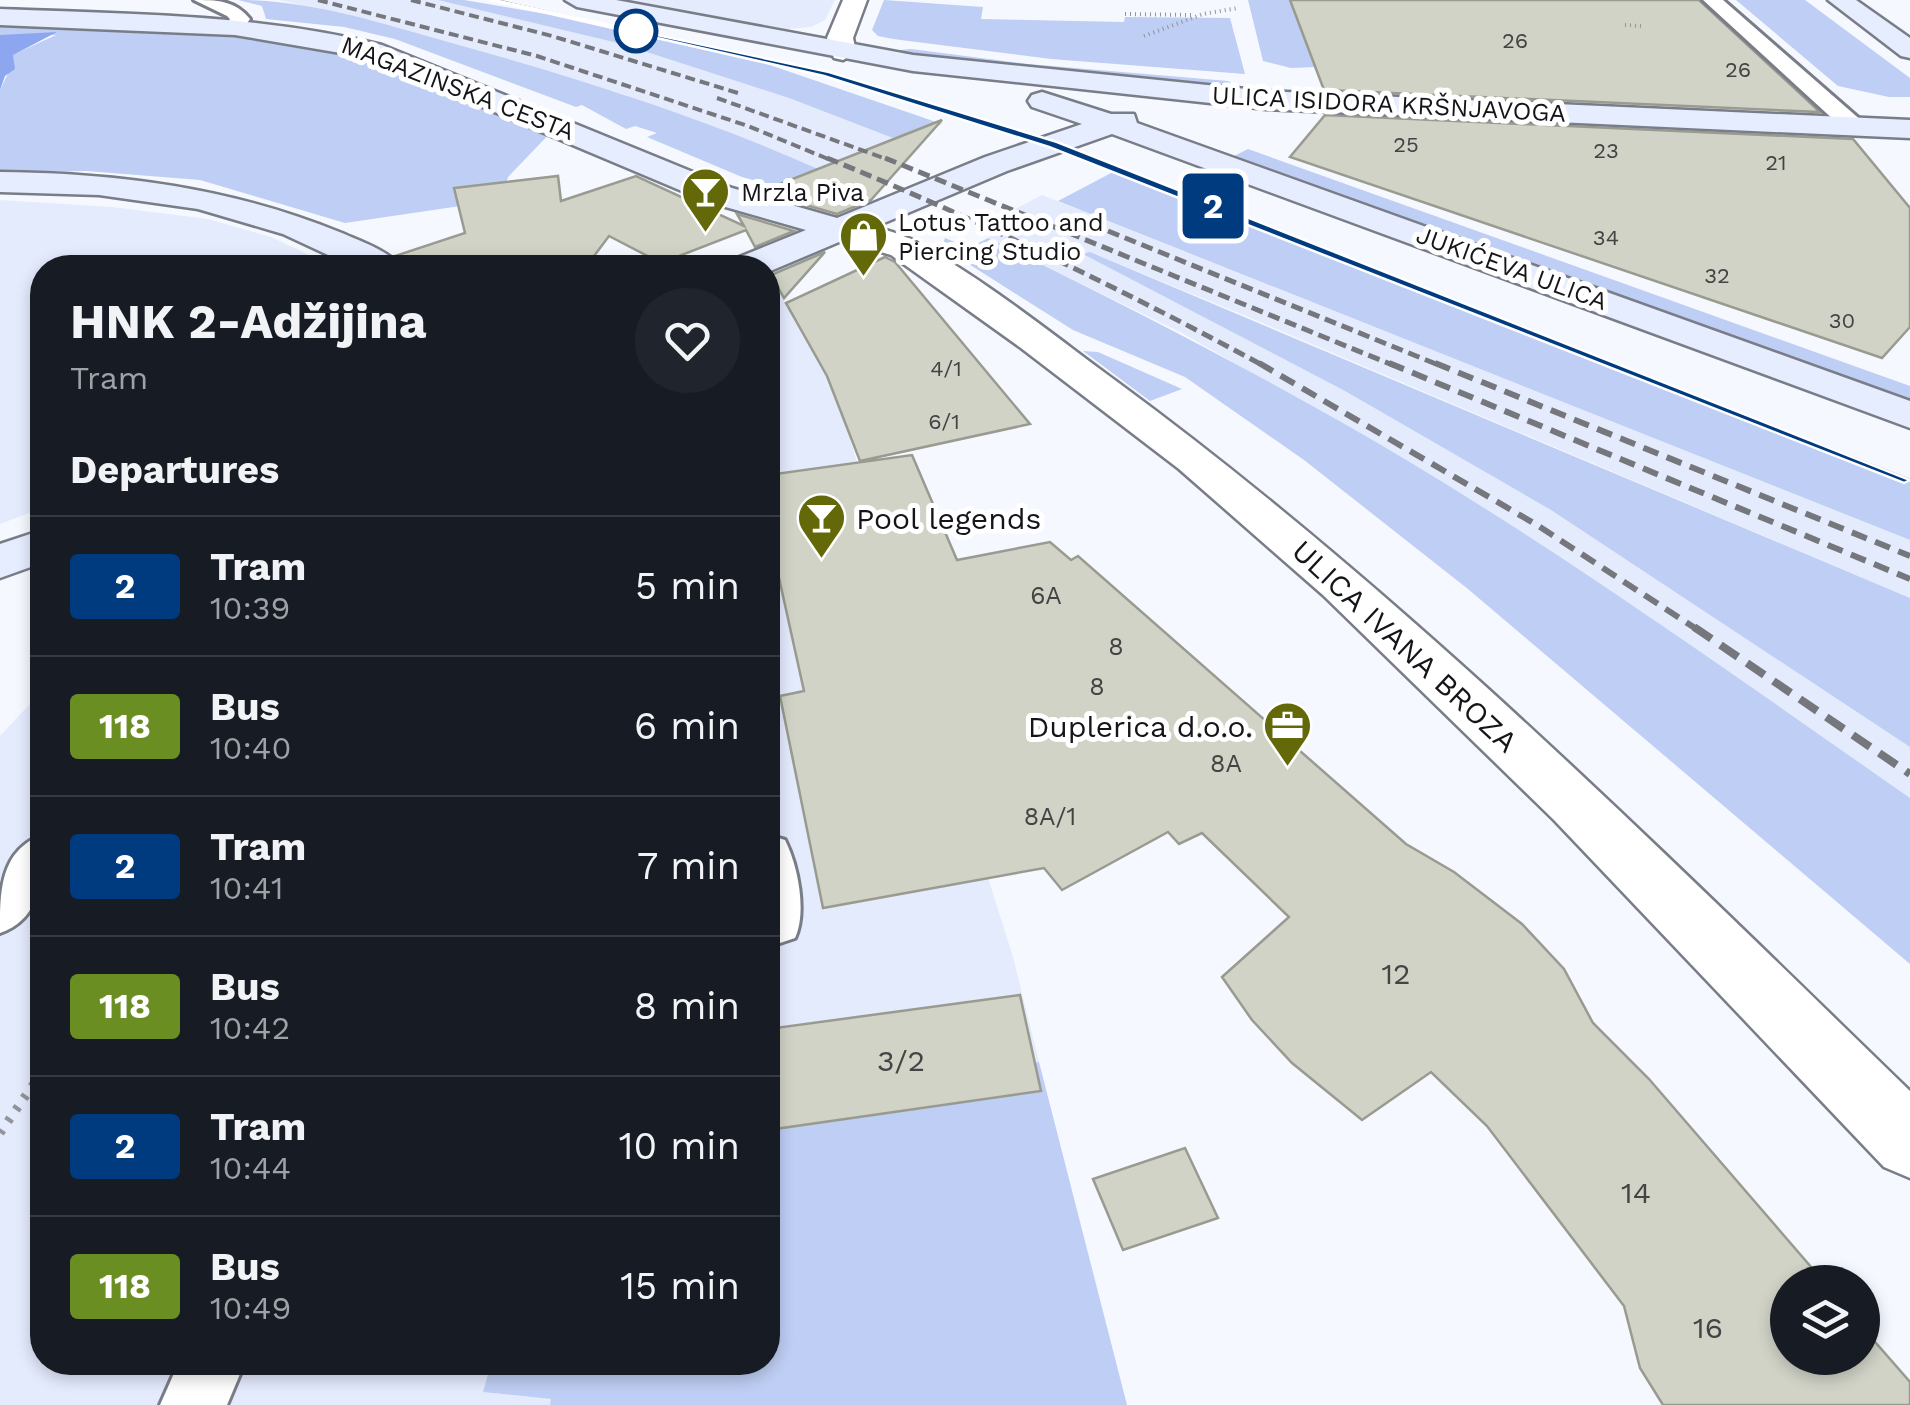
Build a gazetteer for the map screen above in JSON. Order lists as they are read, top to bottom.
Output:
{
  "streets": {
    "street": [
      "MAGAZINSKA CESTA",
      "ULICA ISIDORA KRŠNJAVOGA",
      "JUKIĆEVA ULICA",
      "ULICA IVANA BROZA"
    ]
  },
  "crossings": [
    ["MAGAZINSKA CESTA", "ULICA IVANA BROZA"]
  ],
  "places": {
    "bar": ["Mrzla Piva", "Pool legends"],
    "shop": ["Lotus Tattoo and Piercing Studio"],
    "office": ["Duplerica d.o.o."]
  },
  "lines": ["tram line 2"],
  "house_numbers": [
    "26",
    "26",
    "25",
    "23",
    "21",
    "34",
    "32",
    "30",
    "4/1",
    "6/1",
    "6A",
    "8",
    "8",
    "8A",
    "8A/1",
    "12",
    "3/2",
    "14",
    "16"
  ],
  "page": {
    "on_map": "2",
    "heading": [
      ["HNK 2-Adžijina", "Tram"],
      "Departures"
    ],
    "list": [
      {
        "mark": "2",
        "name": "Tram",
        "note": "10:39",
        "value": "5 min"
      },
      {
        "mark": "118",
        "name": "Bus",
        "note": "10:40",
        "value": "6 min"
      },
      {
        "mark": "2",
        "name": "Tram",
        "note": "10:41",
        "value": "7 min"
      },
      {
        "mark": "118",
        "name": "Bus",
        "note": "10:42",
        "value": "8 min"
      },
      {
        "mark": "2",
        "name": "Tram",
        "note": "10:44",
        "value": "10 min"
      },
      {
        "mark": "118",
        "name": "Bus",
        "note": "10:49",
        "value": "15 min"
      }
    ]
  }
}
